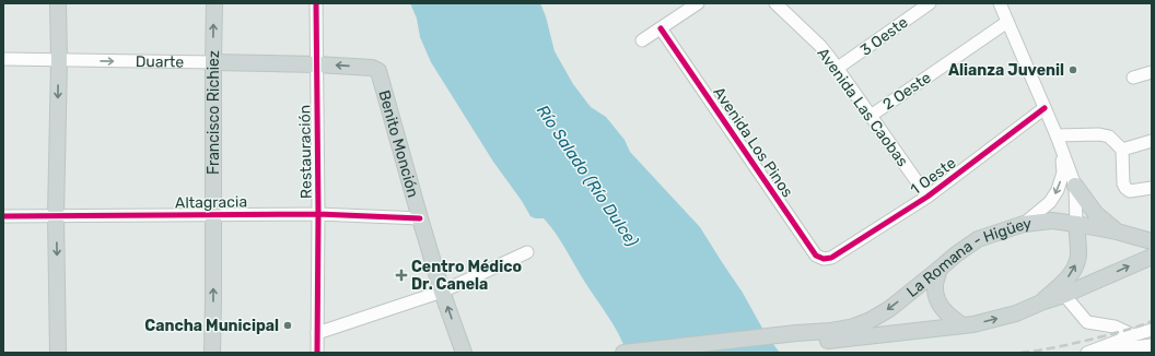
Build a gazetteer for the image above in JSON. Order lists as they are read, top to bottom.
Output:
{
  "streets": {
    "main road": [
      "Duarte",
      "Francisco Richiez",
      "Benito Monción",
      "La Romana - Higüey"
    ],
    "street": [
      "3 Oeste",
      "2 Oeste",
      "Avenida Las Caobas",
      "Avenida Los Pinos",
      "Restauración",
      "1 Oeste",
      "Altagracia"
    ]
  },
  "crossings": [
    ["3 Oeste", "Avenida Las Caobas"],
    ["Duarte", "Francisco Richiez"],
    ["Duarte", "Benito Monción"],
    ["Duarte", "Restauración"],
    ["2 Oeste", "Avenida Las Caobas"],
    ["Avenida Las Caobas", "1 Oeste"],
    ["Francisco Richiez", "Altagracia"],
    ["Avenida Los Pinos", "1 Oeste"],
    ["Benito Monción", "Altagracia"],
    ["Restauración", "Altagracia"]
  ],
  "one_way": ["Francisco Richiez"],
  "water": ["Río Salado (Río Dulce)"],
  "places": {
    "other": ["Alianza Juvenil", "Cancha Municipal"],
    "health": ["Centro Médico Dr. Canela"]
  }
}
